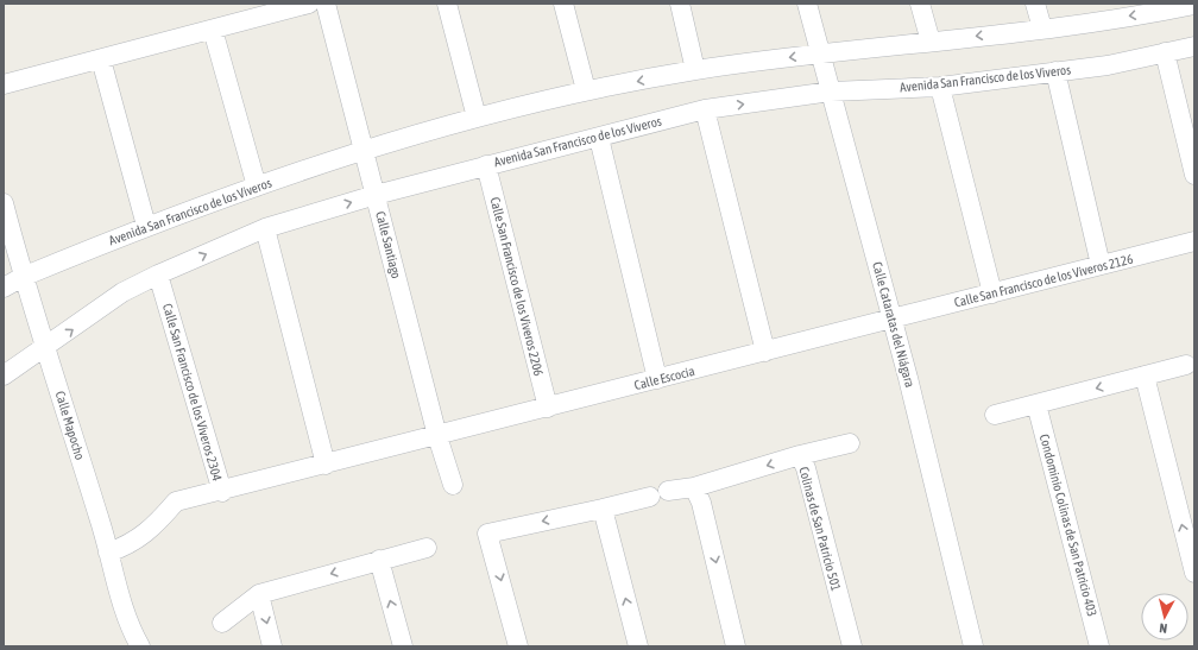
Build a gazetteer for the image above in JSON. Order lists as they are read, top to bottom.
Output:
{
  "streets": {
    "street": [
      "Avenida San Francisco de los Viveros",
      "Calle Santiago",
      "Calle San Francisco de los Viveros 2126",
      "Calle San Francisco de los Viveros 2206",
      "Calle Cataratas del Niágara",
      "Calle Escocia",
      "Calle San Francisco de los Viveros 2304",
      "Calle Mapocho",
      "Condominio Colinas de San Patricio 403",
      "Colinas de San Patricio 501"
    ]
  },
  "crossings": [
    ["Avenida San Francisco de los Viveros", "Calle Santiago"],
    ["Avenida San Francisco de los Viveros", "Calle San Francisco de los Viveros 2206"],
    ["Avenida San Francisco de los Viveros", "Calle Cataratas del Niágara"],
    ["Avenida San Francisco de los Viveros", "Calle San Francisco de los Viveros 2304"],
    ["Avenida San Francisco de los Viveros", "Calle Mapocho"],
    ["Calle Santiago", "Calle Escocia"],
    ["Calle San Francisco de los Viveros 2126", "Calle Cataratas del Niágara"],
    ["Calle San Francisco de los Viveros 2126", "Calle Escocia"],
    ["Calle San Francisco de los Viveros 2206", "Calle Escocia"],
    ["Calle Cataratas del Niágara", "Calle Escocia"],
    ["Calle Escocia", "Calle San Francisco de los Viveros 2304"],
    ["Calle San Francisco de los Viveros 2304", "Calle Mapocho"]
  ],
  "north": "bottom"
}
